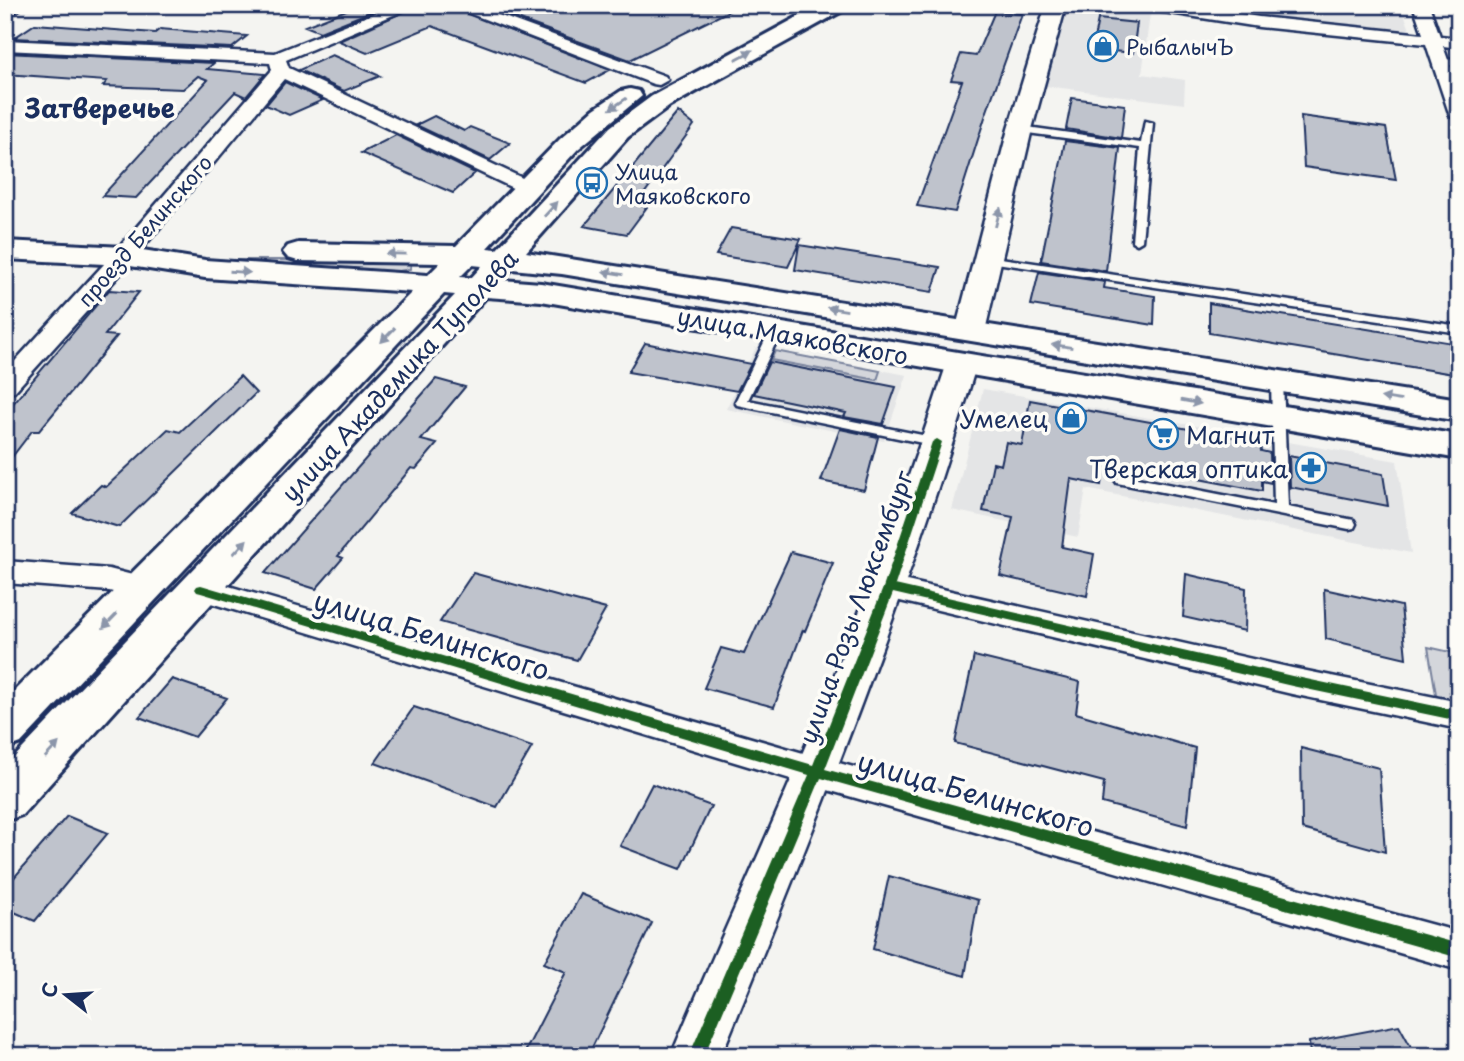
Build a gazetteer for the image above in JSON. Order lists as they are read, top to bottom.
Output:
{
  "streets": {
    "main road": ["улица Маяковского", "улица Академика Туполева"],
    "street": ["проезд Белинского", "улица Розы Люксембург", "улица Белинского"]
  },
  "crossings": [
    ["проезд Белинского", "улица Маяковского"],
    ["улица Маяковского", "улица Академика Туполева"],
    ["улица Маяковского", "улица Розы Люксембург"],
    ["улица Академика Туполева", "улица Белинского"],
    ["улица Розы Люксембург", "улица Белинского"]
  ],
  "districts": ["Затверечье"],
  "places": {
    "shop": ["РыбалычЪ", "Умелец"],
    "bus stop": ["Улица Маяковского"],
    "supermarket": ["Магнит"],
    "pharmacy": ["Тверская оптика"]
  },
  "north": "left"
}
